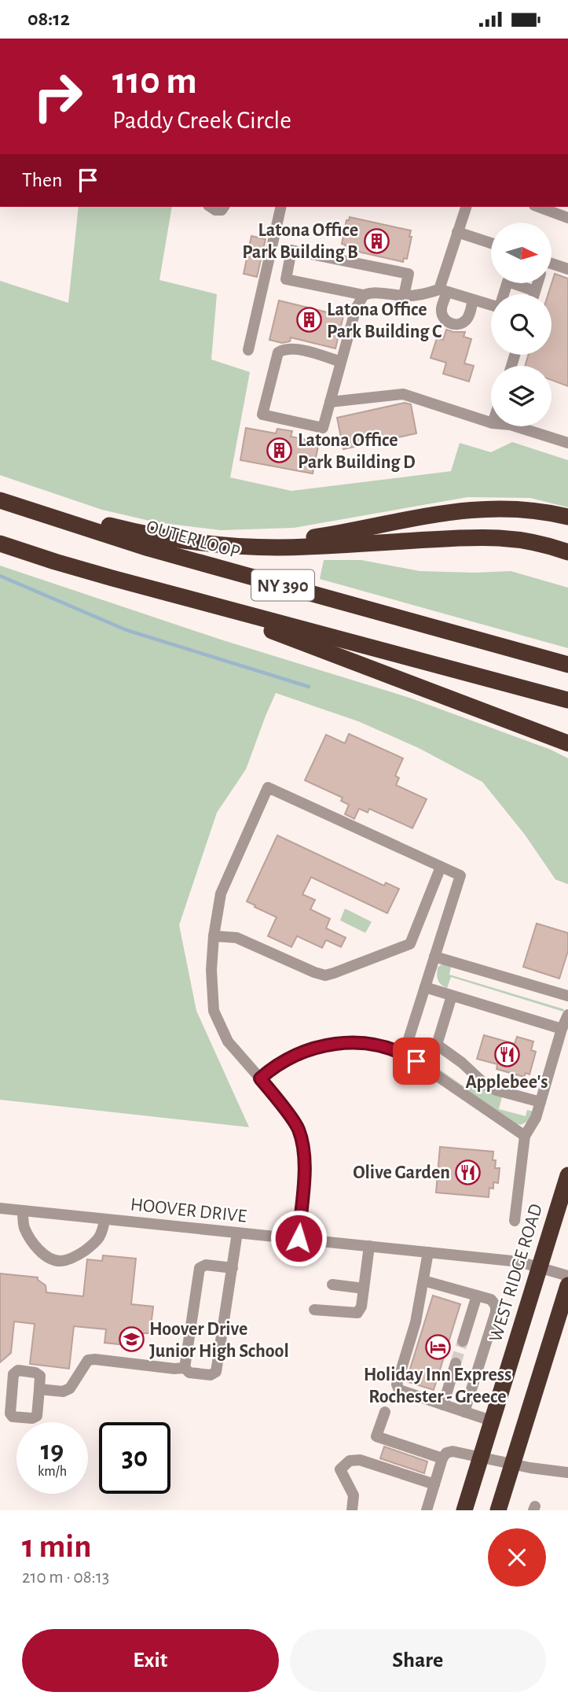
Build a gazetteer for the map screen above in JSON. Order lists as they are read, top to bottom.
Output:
{
  "streets": {
    "highway": ["OUTER LOOP", "NY 390", "WEST RIDGE ROAD"],
    "street": ["HOOVER DRIVE"]
  },
  "crossings": [
    ["HOOVER DRIVE", "WEST RIDGE ROAD"]
  ],
  "places": {
    "building": ["Latona Office Park Building B", "Latona Office Park Building C", "Latona Office Park Building D"],
    "restaurant": ["Applebee's", "Olive Garden"],
    "school or university": ["Hoover Drive Junior High School"],
    "hotel": ["Holiday Inn Express Rochester - Greece"]
  },
  "north": "right",
  "page": {
    "status": "08:12",
    "turn": ["110 m", "Paddy Creek Circle"],
    "then": "Then",
    "speed": "19 km/h",
    "limit": "30",
    "heading": ["1 min", "210 m · 08:13"],
    "buttons": ["Exit", "Share"]
  }
}
